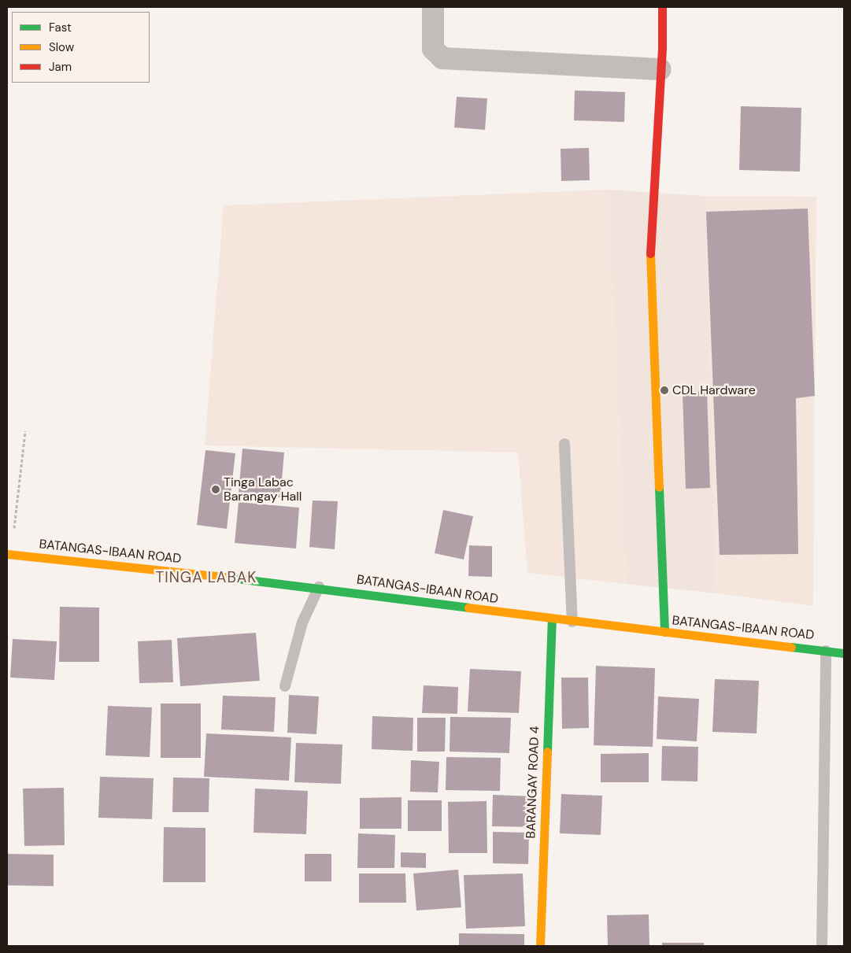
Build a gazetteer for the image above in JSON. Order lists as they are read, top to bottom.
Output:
{
  "streets": {
    "street": ["BATANGAS-IBAAN ROAD", "BARANGAY ROAD 4"]
  },
  "crossings": [
    ["BATANGAS-IBAAN ROAD", "BARANGAY ROAD 4"]
  ],
  "districts": ["TINGA LABAK"],
  "places": ["CDL Hardware", "Tinga Labac Barangay Hall"],
  "legend": ["Fast", "Slow", "Jam"]
}
